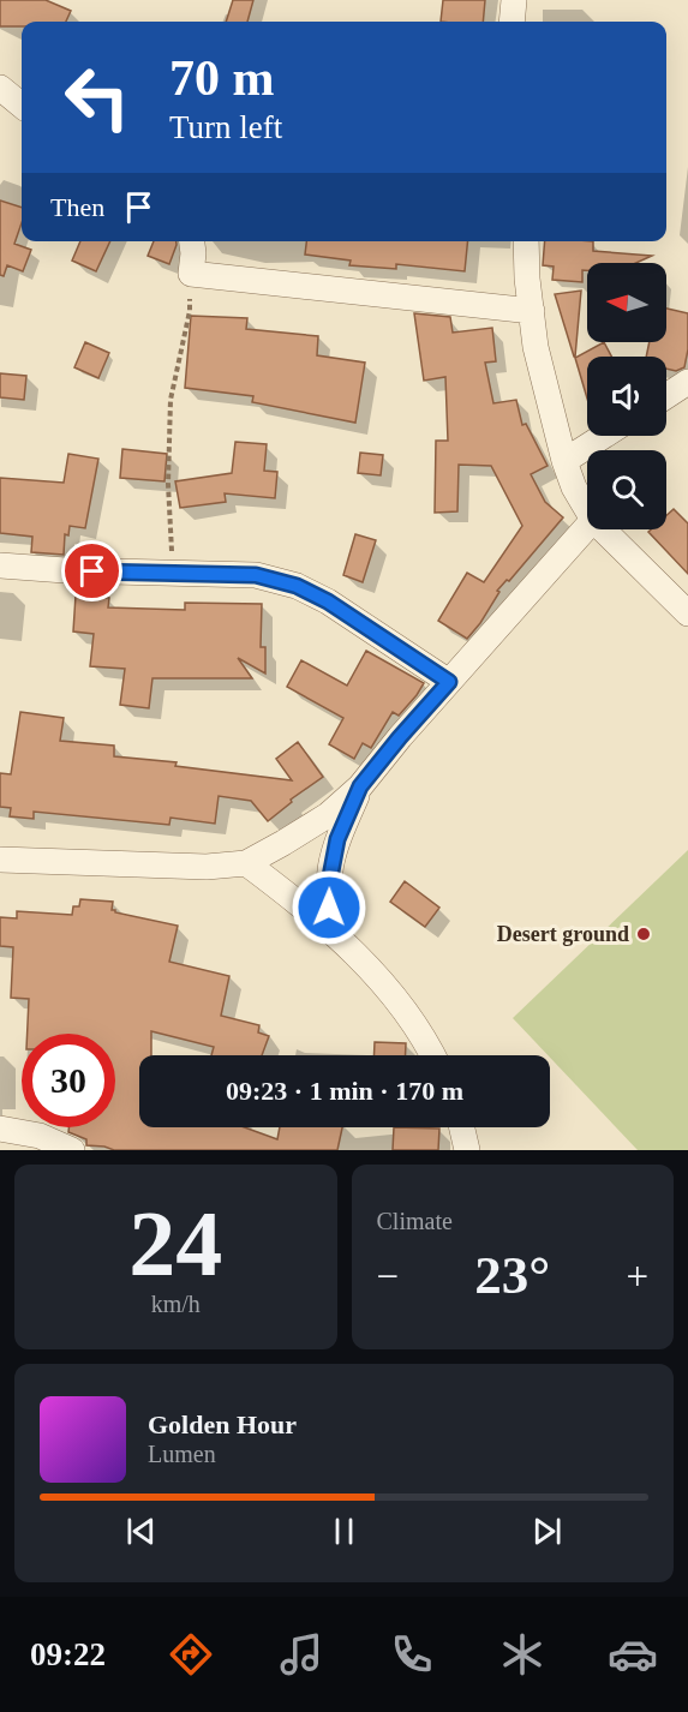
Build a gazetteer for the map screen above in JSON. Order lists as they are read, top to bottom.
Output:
{
  "places": ["Desert ground"],
  "north": "left",
  "page": {
    "turn": ["70 m", "Turn left"],
    "then": "Then",
    "limit": "30",
    "trip": "09:23 · 1 min · 170 m",
    "tile": [
      ["24", "km/h"],
      "Climate"
    ],
    "heat": ["−", "23°", "+"],
    "song": ["Golden Hour", "Lumen"],
    "tabs": "09:22"
  }
}
